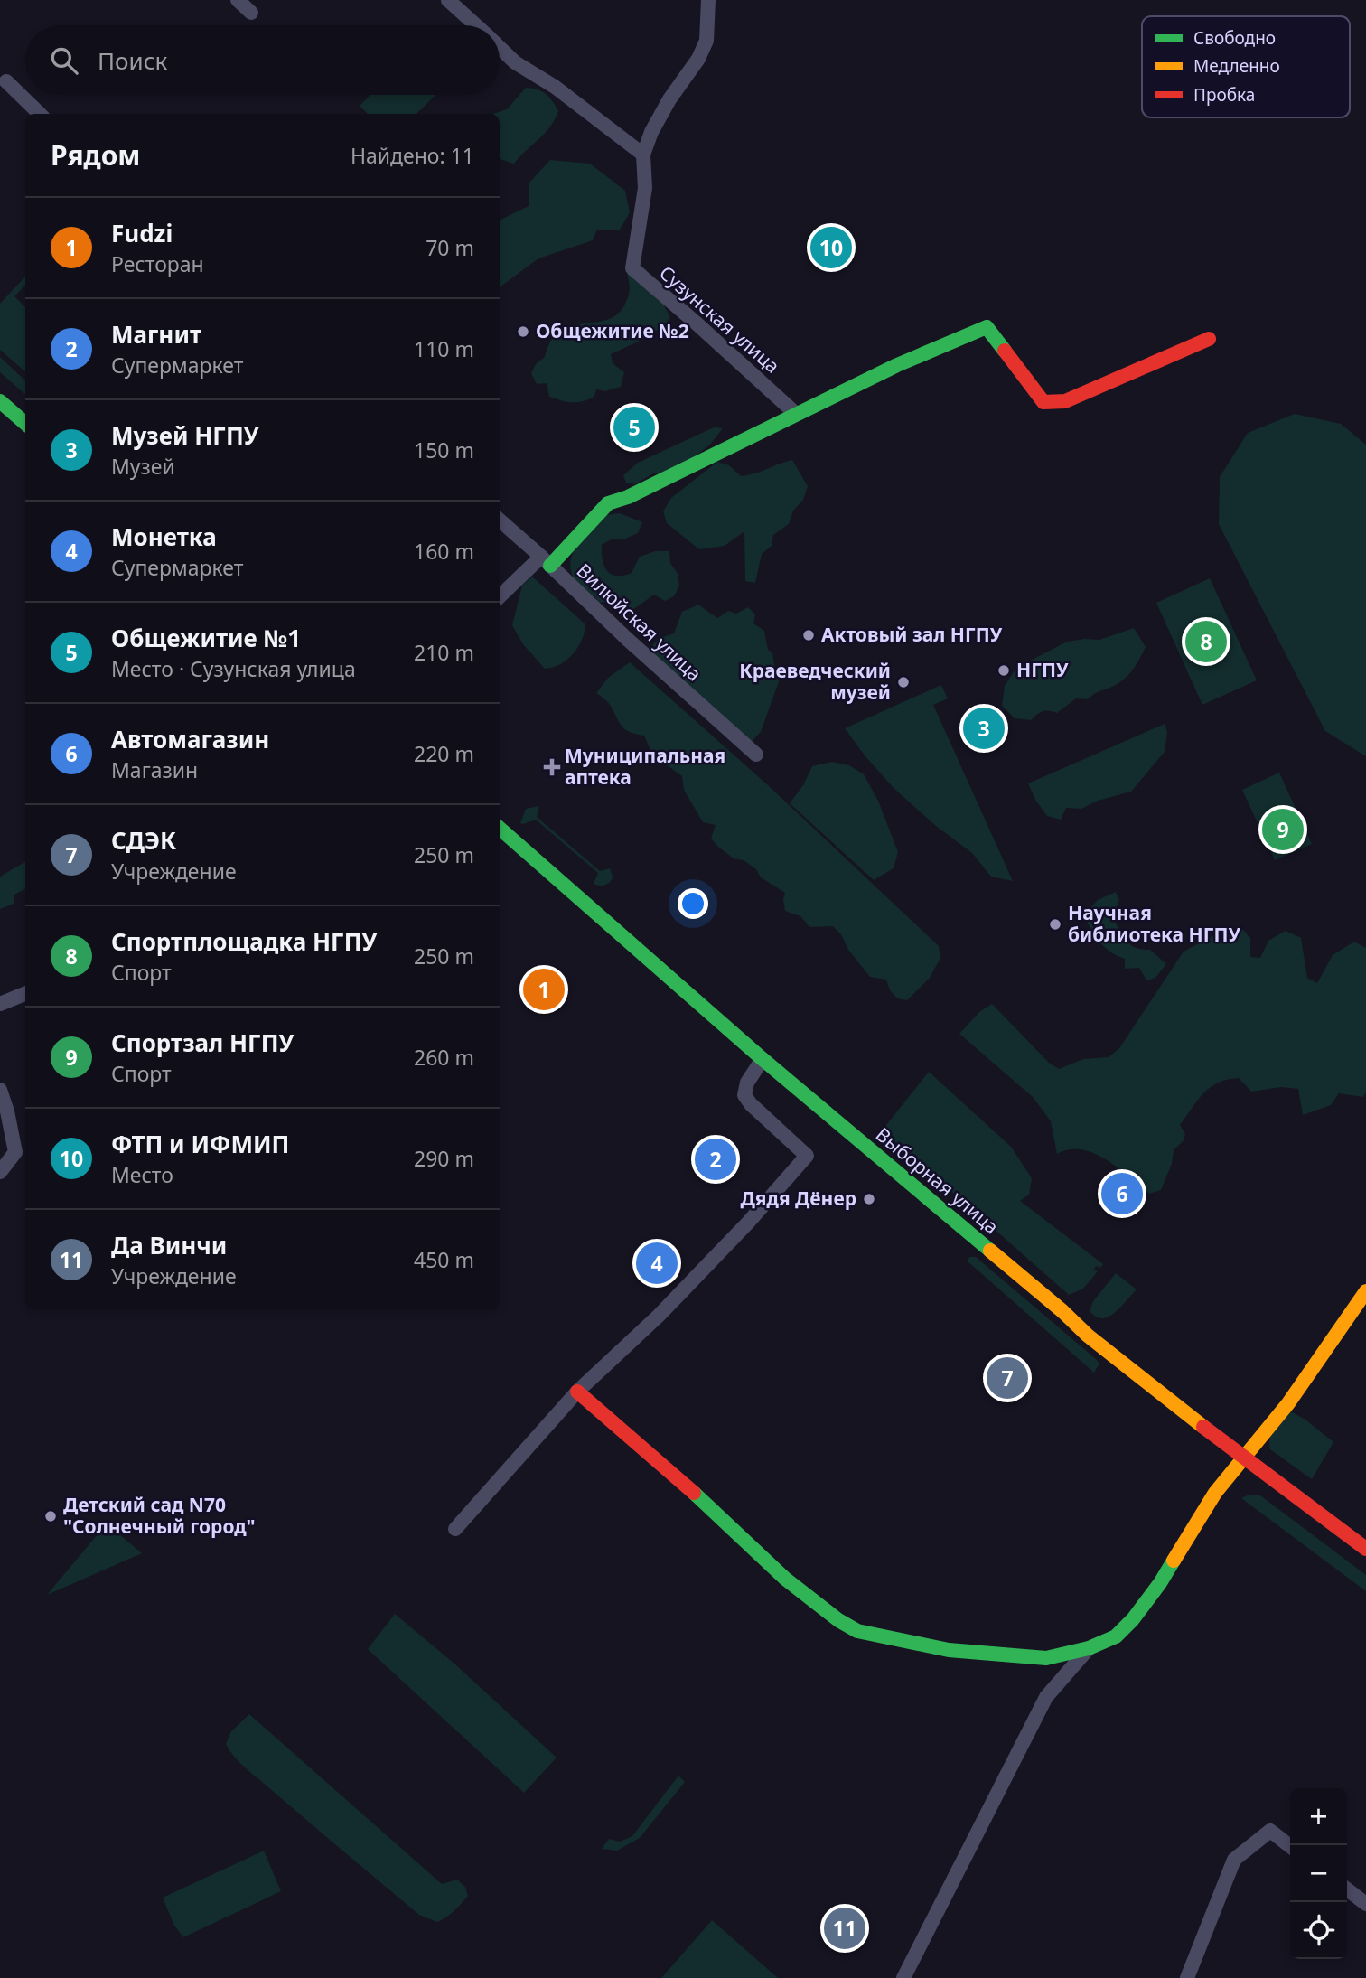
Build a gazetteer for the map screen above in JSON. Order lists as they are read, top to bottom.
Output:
{
  "streets": {
    "street": ["Сузунская улица", "Вилюйская улица", "Выборная улица"]
  },
  "places": {
    "other": [
      "Общежитие №2",
      "Актовый зал НГПУ",
      "НГПУ",
      "Краеведческий музей",
      "Научная библиотека НГПУ",
      "Дядя Дёнер",
      "Детский сад N70 \"Солнечный город\""
    ],
    "health": ["Муниципальная аптека"]
  },
  "legend": ["Свободно", "Медленно", "Пробка"],
  "page": {
    "search": "Поиск",
    "heading": ["Рядом", "Найдено: 11"],
    "list": [
      {
        "mark": "1",
        "name": "Fudzi",
        "note": "Ресторан",
        "value": "70 m"
      },
      {
        "mark": "2",
        "name": "Магнит",
        "note": "Супермаркет",
        "value": "110 m"
      },
      {
        "mark": "3",
        "name": "Музей НГПУ",
        "note": "Музей",
        "value": "150 m"
      },
      {
        "mark": "4",
        "name": "Монетка",
        "note": "Супермаркет",
        "value": "160 m"
      },
      {
        "mark": "5",
        "name": "Общежитие №1",
        "note": "Место · Сузунская улица",
        "value": "210 m"
      },
      {
        "mark": "6",
        "name": "Автомагазин",
        "note": "Магазин",
        "value": "220 m"
      },
      {
        "mark": "7",
        "name": "СДЭК",
        "note": "Учреждение",
        "value": "250 m"
      },
      {
        "mark": "8",
        "name": "Спортплощадка НГПУ",
        "note": "Спорт",
        "value": "250 m"
      },
      {
        "mark": "9",
        "name": "Спортзал НГПУ",
        "note": "Спорт",
        "value": "260 m"
      },
      {
        "mark": "10",
        "name": "ФТП и ИФМИП",
        "note": "Место",
        "value": "290 m"
      },
      {
        "mark": "11",
        "name": "Да Винчи",
        "note": "Учреждение",
        "value": "450 m"
      }
    ],
    "pins": [
      "10",
      "5",
      "8",
      "3",
      "9",
      "1",
      "2",
      "6",
      "4",
      "7",
      "11"
    ],
    "map_buttons": ["+", "−"]
  }
}
